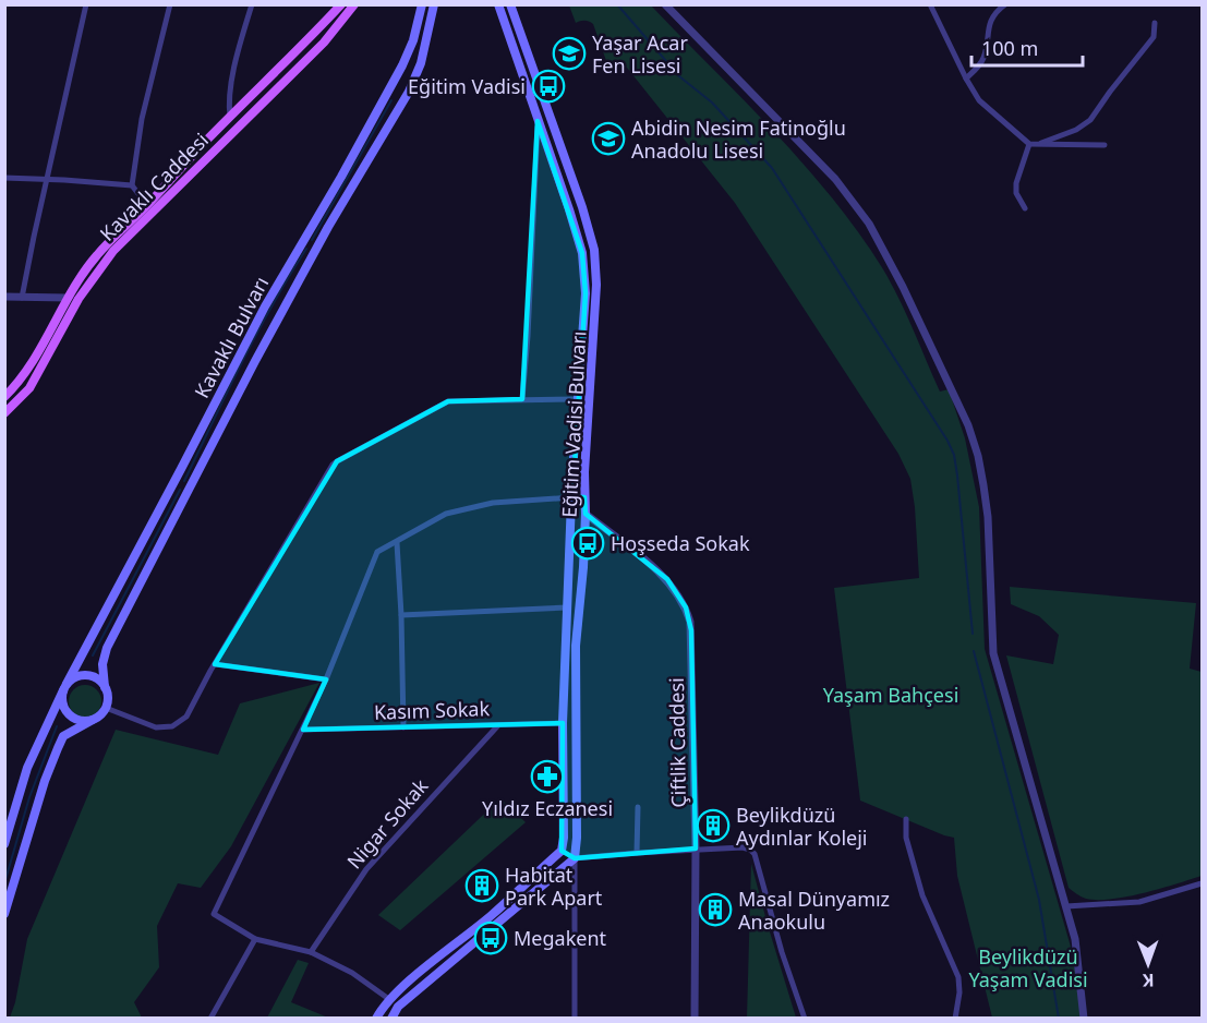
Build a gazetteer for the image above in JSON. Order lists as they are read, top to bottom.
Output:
{
  "streets": {
    "main road": ["Kavaklı Caddesi", "Kavaklı Bulvarı", "Eğitim Vadisi Bulvarı"],
    "street": ["Kasım Sokak", "Çiftlik Caddesi", "Nigar Sokak"]
  },
  "crossings": [
    ["Eğitim Vadisi Bulvarı", "Kasım Sokak"],
    ["Eğitim Vadisi Bulvarı", "Çiftlik Caddesi"],
    ["Kasım Sokak", "Nigar Sokak"]
  ],
  "parks": ["Yaşam Bahçesi", "Beylikdüzü Yaşam Vadisi"],
  "places": {
    "school or university": ["Yaşar Acar Fen Lisesi", "Abidin Nesim Fatinoğlu Anadolu Lisesi"],
    "bus stop": ["Eğitim Vadisi", "Hoşseda Sokak", "Megakent"],
    "pharmacy": ["Yıldız Eczanesi"],
    "building": ["Beylikdüzü Aydınlar Koleji", "Habitat Park Apart", "Masal Dünyamız Anaokulu"]
  },
  "scale_bar": "100 m",
  "north": "bottom"
}
